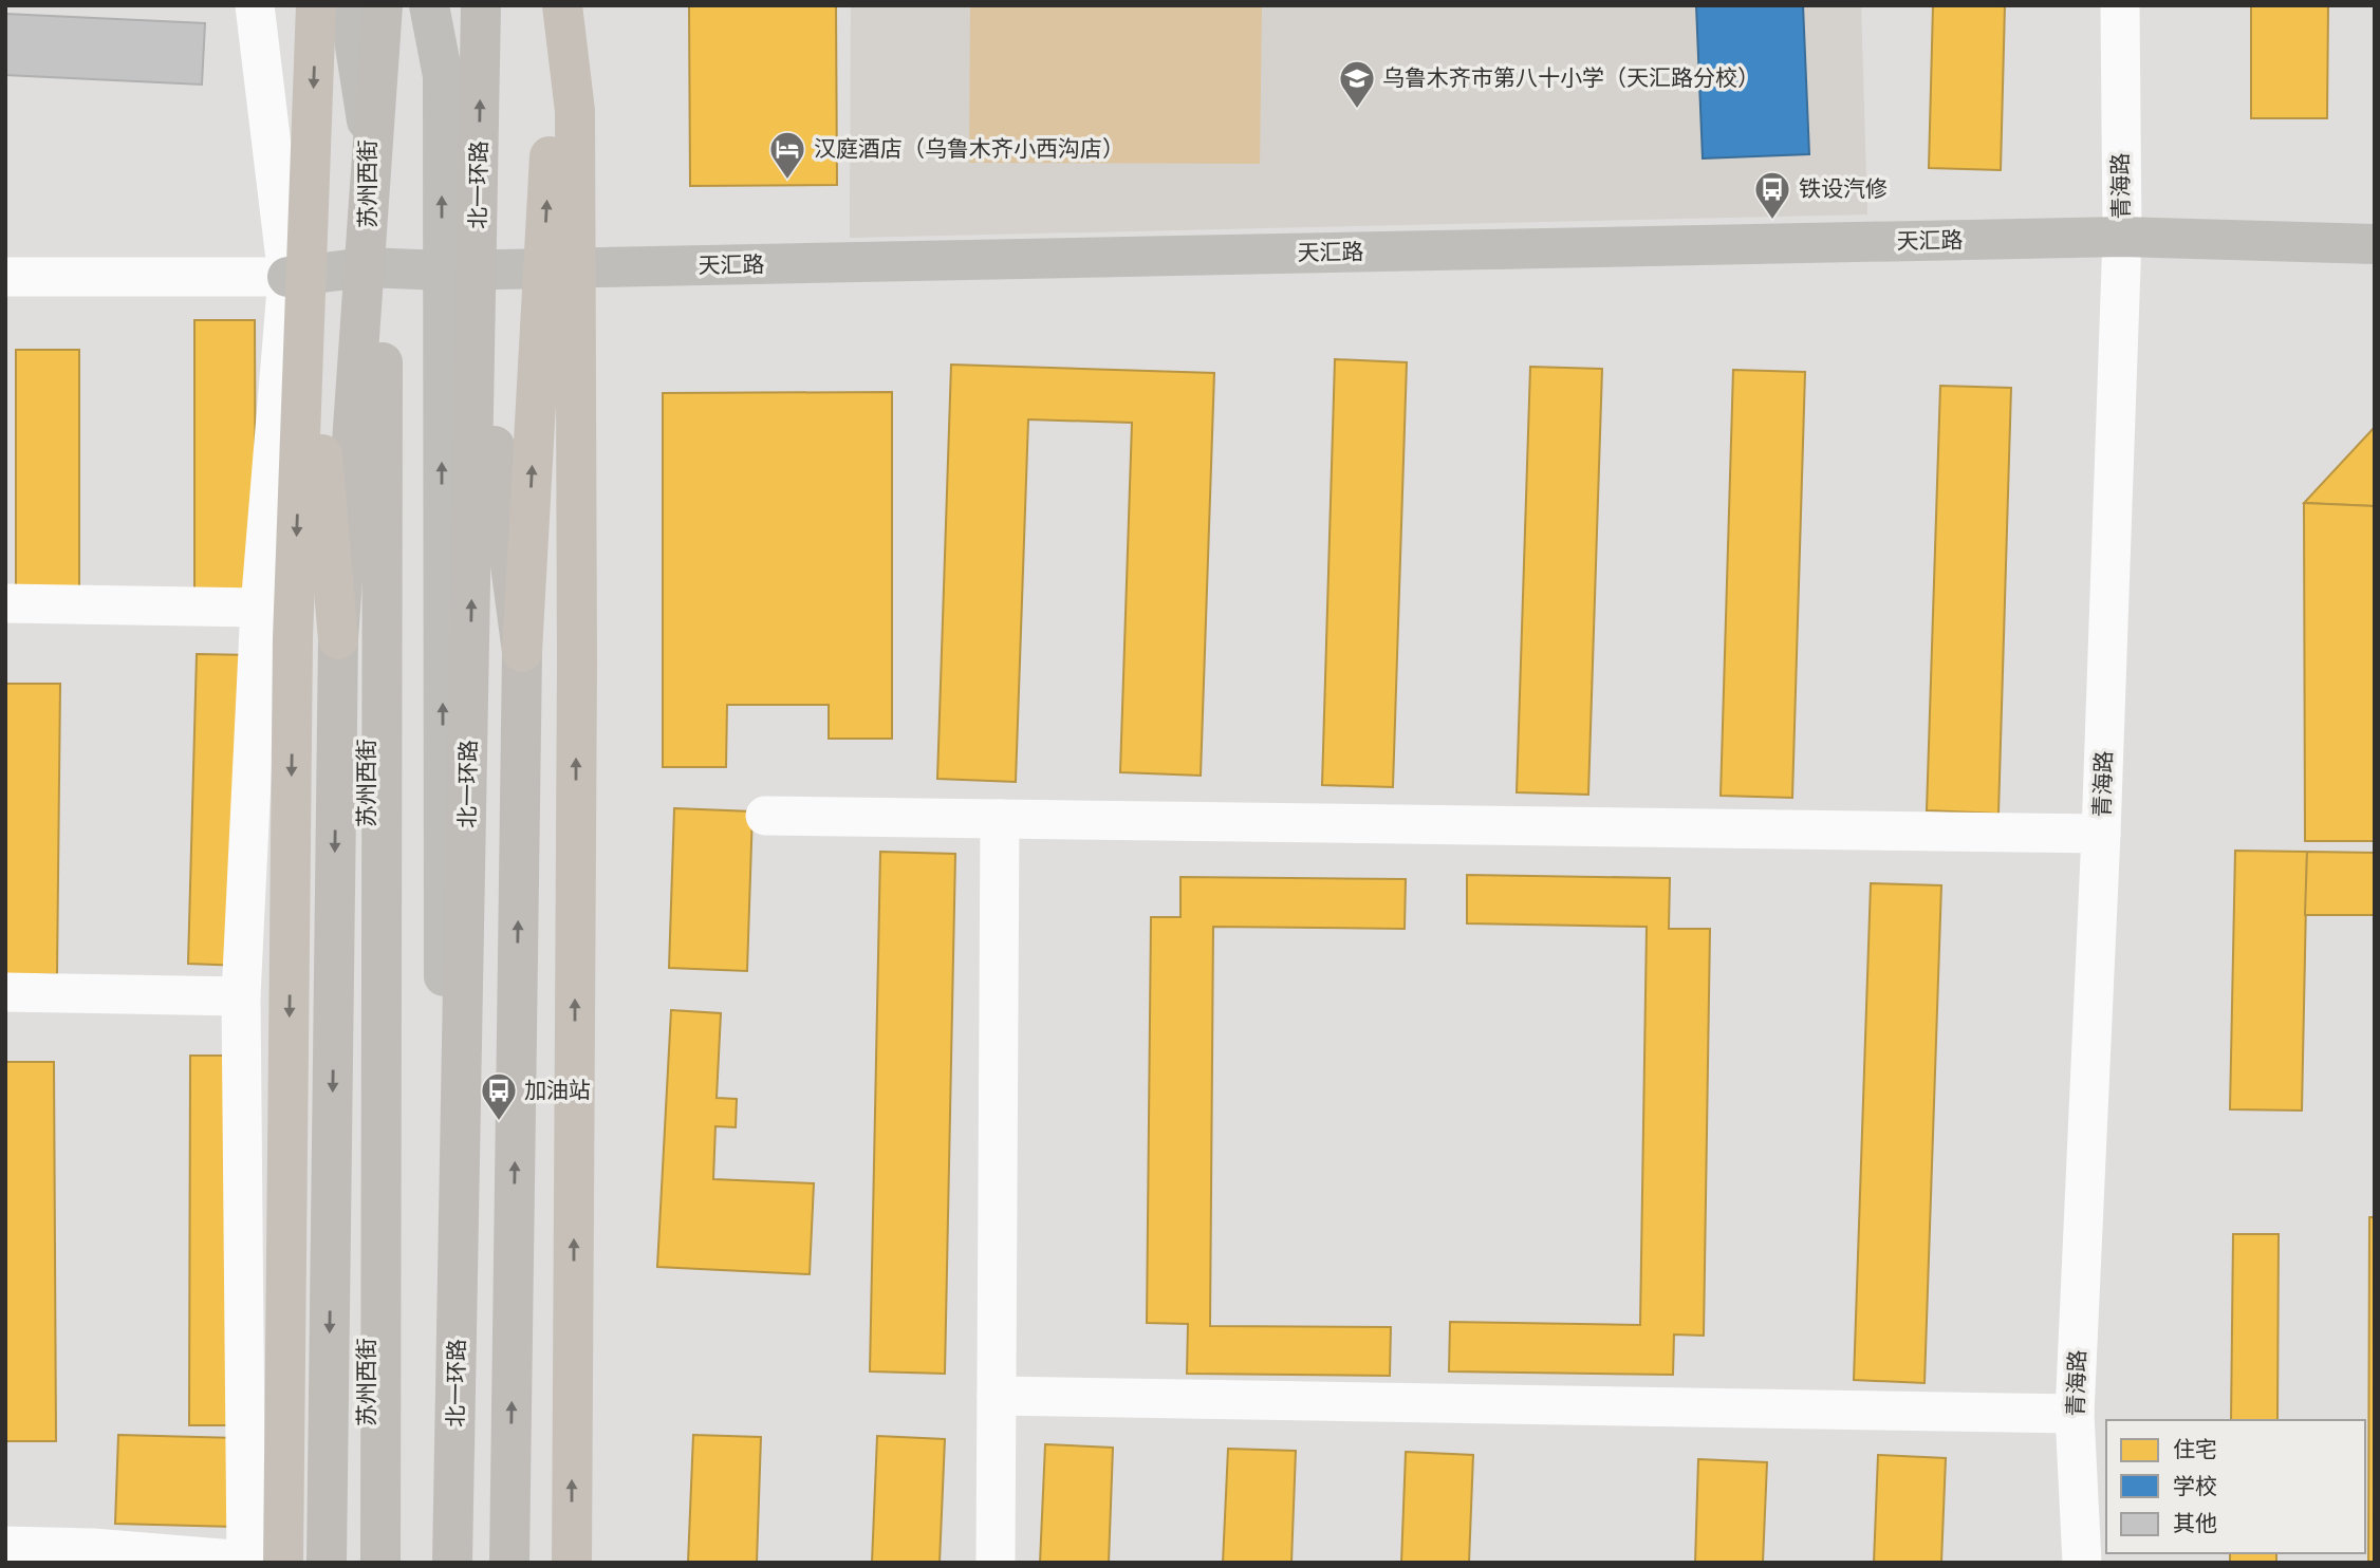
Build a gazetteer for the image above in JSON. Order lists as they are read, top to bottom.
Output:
{
  "streets": {
    "main road": ["苏州西街", "北一环路", "天汇路"],
    "street": ["青海路"]
  },
  "crossings": [
    ["苏州西街", "天汇路"],
    ["青海路", "天汇路"]
  ],
  "places": {
    "school or university": ["乌鲁木齐市第八十小学（天汇路分校）"],
    "hotel": ["汉庭酒店（乌鲁木齐小西沟店）"],
    "bus stop": ["铁设汽修", "加油站"]
  },
  "legend": ["住宅", "学校", "其他"]
}
